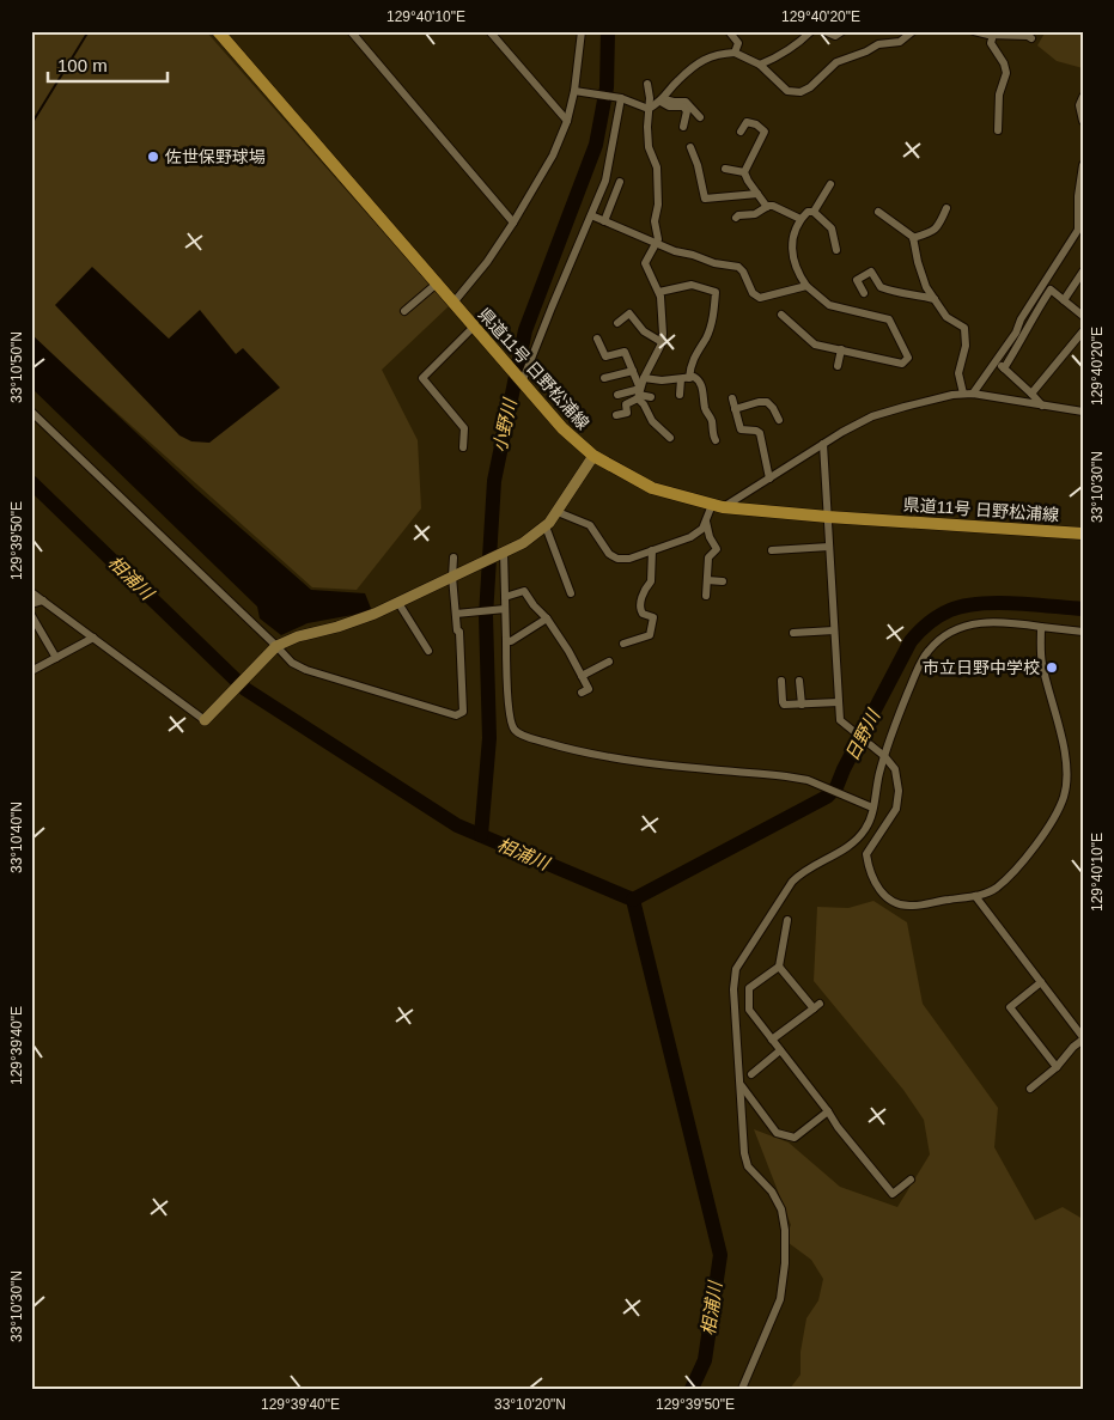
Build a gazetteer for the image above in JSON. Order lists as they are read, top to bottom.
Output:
{
  "streets": {
    "main road": ["県道11号 日野松浦線"]
  },
  "water": ["小野川", "相浦川", "日野川"],
  "places": ["佐世保野球場", "市立日野中学校"],
  "scale_bar": "100 m",
  "coordinates": [
    "129°40'10\"E",
    "129°40'20\"E",
    "33°10'50\"N",
    "33°10'30\"N",
    "129°39'50\"E",
    "33°10'40\"N",
    "129°39'40\"E",
    "33°10'20\"N"
  ]
}
